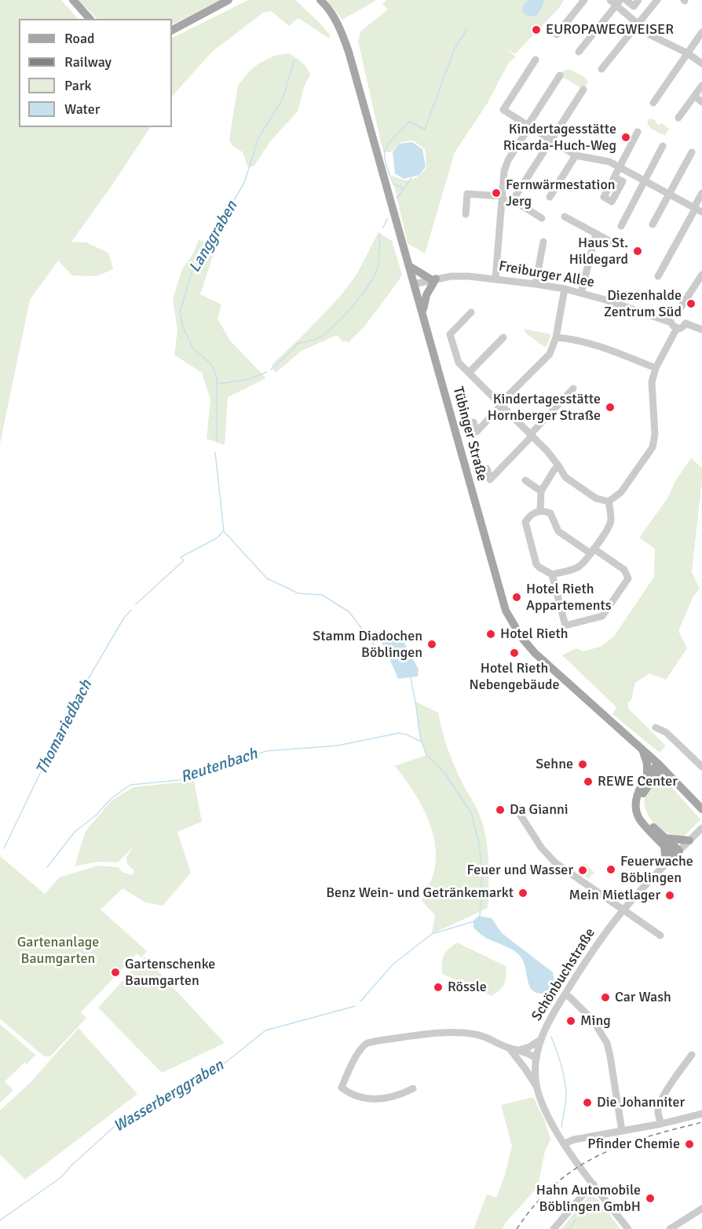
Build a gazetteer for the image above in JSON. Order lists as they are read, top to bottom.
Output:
{
  "streets": {
    "main road": ["Tübinger Straße"],
    "street": ["Freiburger Allee", "Schönbuchstraße"]
  },
  "crossings": [
    ["Freiburger Allee", "Tübinger Straße"]
  ],
  "water": [
    "Langgraben",
    "Thomariedbach",
    "Reutenbach",
    "Wasserberggraben"
  ],
  "parks": ["Gartenanlage Baumgarten"],
  "places": [
    "EUROPAWEGWEISER",
    "Kindertagesstätte Ricarda-Huch-Weg",
    "Fernwärmestation Jerg",
    "Haus St. Hildegard",
    "Diezenhalde Zentrum Süd",
    "Kindertagesstätte Hornberger Straße",
    "Hotel Rieth Appartements",
    "Hotel Rieth",
    "Stamm Diadochen Böblingen",
    "Hotel Rieth Nebengebäude",
    "Sehne",
    "REWE Center",
    "Da Gianni",
    "Feuerwache Böblingen",
    "Feuer und Wasser",
    "Benz Wein- und Getränkemarkt",
    "Mein Mietlager",
    "Gartenschenke Baumgarten",
    "Rössle",
    "Car Wash",
    "Ming",
    "Die Johanniter",
    "Pfinder Chemie",
    "Hahn Automobile Böblingen GmbH"
  ],
  "legend": [
    "Road",
    "Railway",
    "Park",
    "Water"
  ]
}
